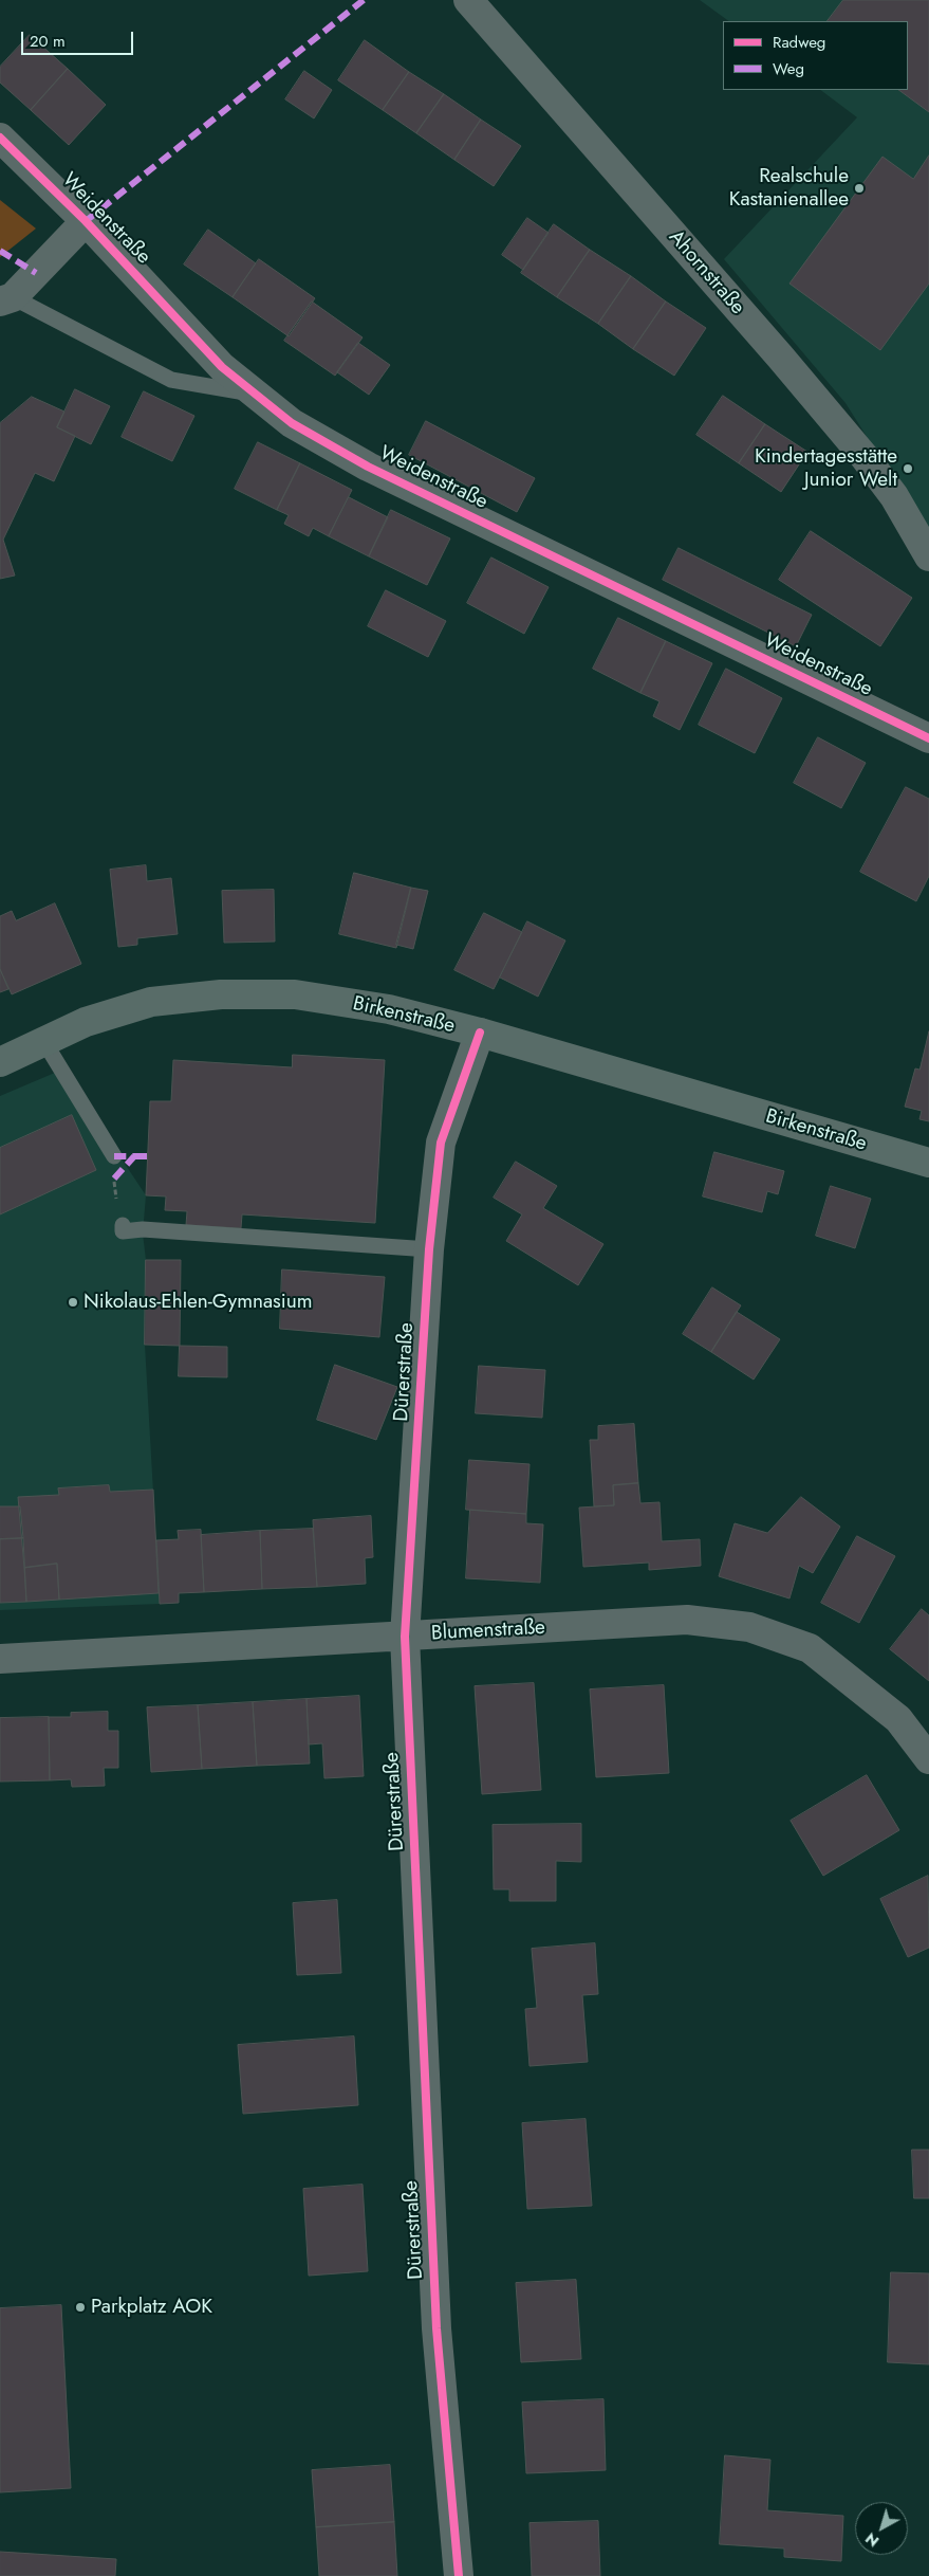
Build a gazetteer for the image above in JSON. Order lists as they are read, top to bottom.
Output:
{
  "streets": {
    "street": [
      "Weidenstraße",
      "Ahornstraße",
      "Birkenstraße",
      "Dürerstraße",
      "Blumenstraße"
    ]
  },
  "crossings": [
    ["Birkenstraße", "Dürerstraße"],
    ["Dürerstraße", "Blumenstraße"]
  ],
  "places": [
    "Realschule Kastanienallee",
    "Kindertagesstätte Junior Welt",
    "Nikolaus-Ehlen-Gymnasium",
    "Parkplatz AOK"
  ],
  "legend": ["Radweg", "Weg"],
  "scale_bar": "20 m",
  "north": "bottom left"
}
